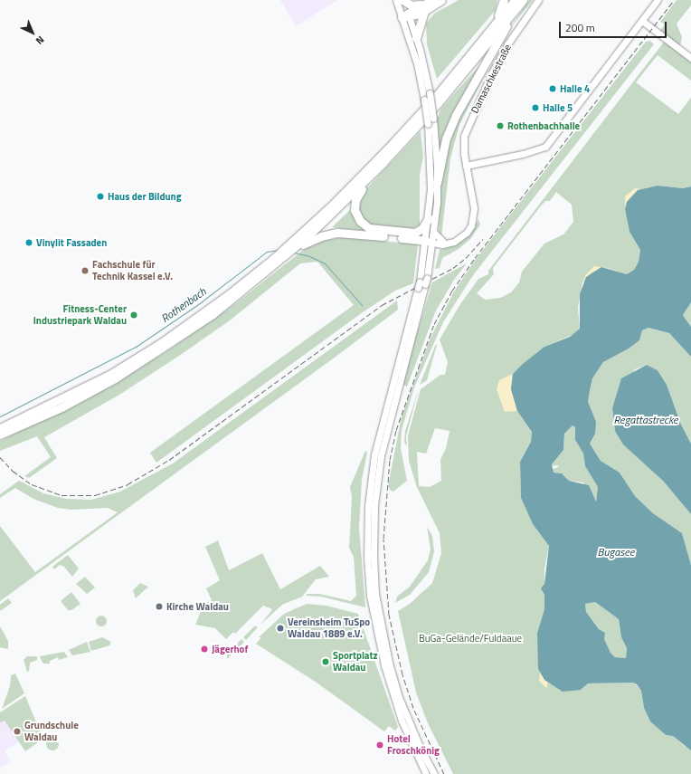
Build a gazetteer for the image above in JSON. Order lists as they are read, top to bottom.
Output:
{
  "streets": {
    "main road": ["Damaschkestraße"]
  },
  "water": ["Rothenbach", "Regattastrecke", "Bugasee"],
  "parks": ["BuGa-Gelände/Fuldaaue"],
  "places": [
    "Halle 4",
    "Halle 5",
    "Rothenbachhalle",
    "Haus der Bildung",
    "Vinylit Fassaden",
    "Fachschule für Technik Kassel e.V.",
    "Fitness-Center Industriepark Waldau",
    "Kirche Waldau",
    "Vereinsheim TuSpo Waldau 1889 e.V.",
    "Jägerhof",
    "Sportplatz Waldau",
    "Grundschule Waldau",
    "Hotel Froschkönig"
  ],
  "scale_bar": "200 m",
  "north": "bottom right"
}
